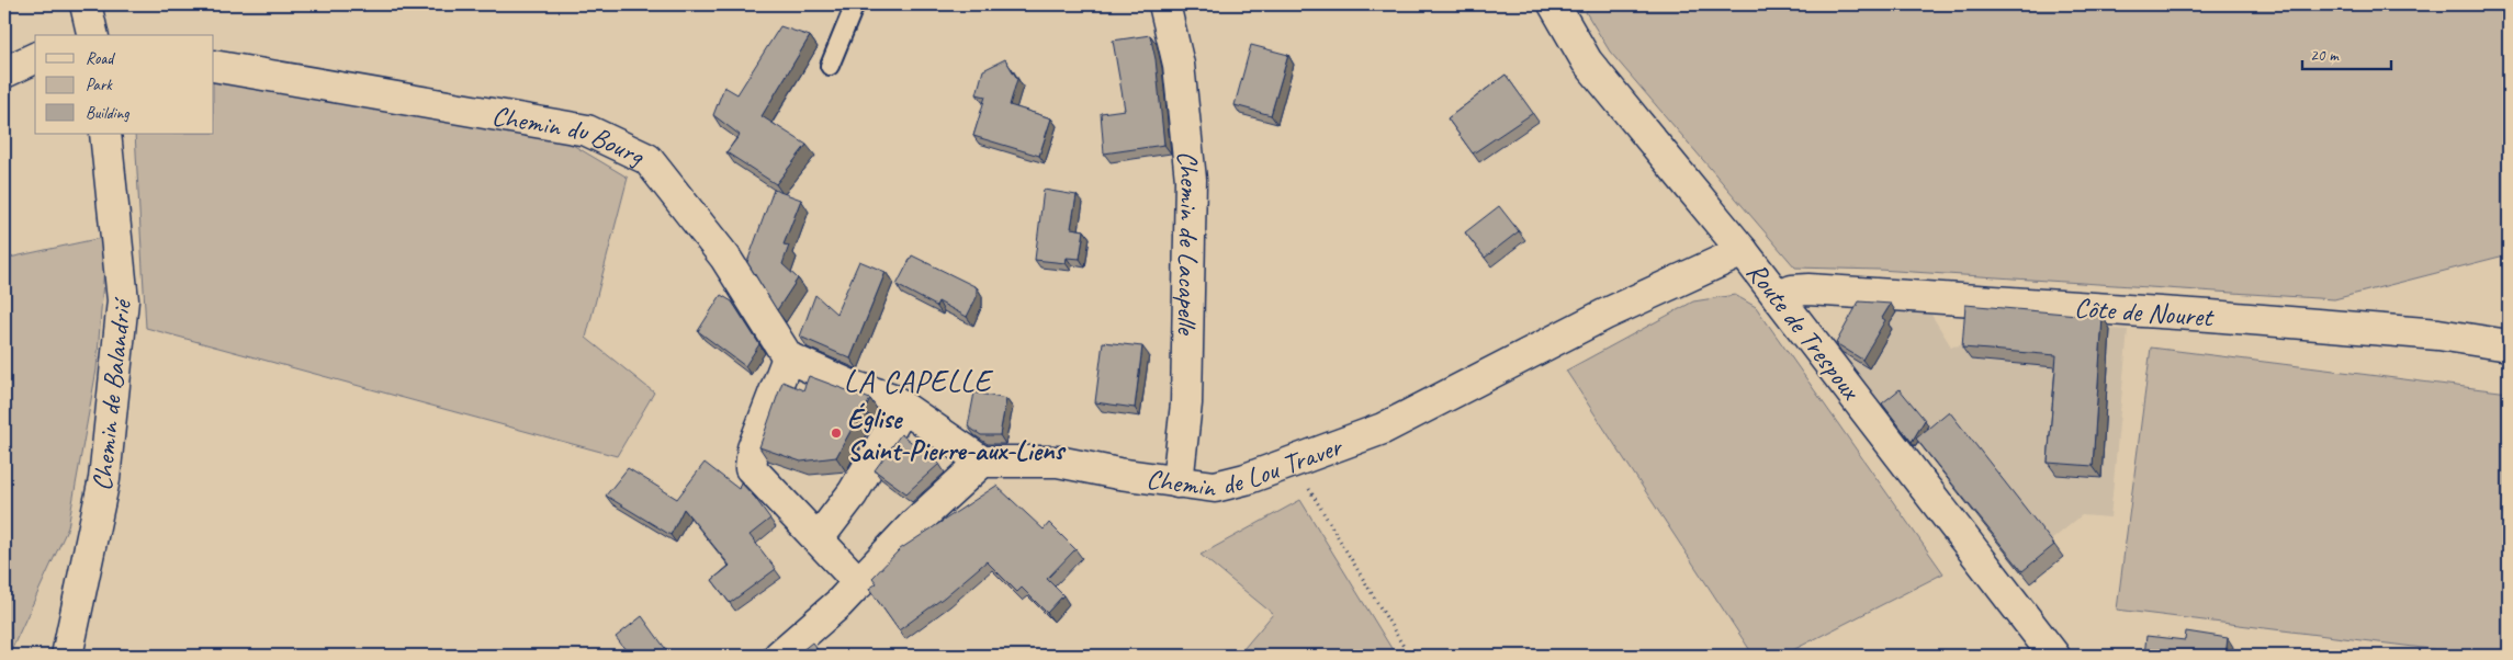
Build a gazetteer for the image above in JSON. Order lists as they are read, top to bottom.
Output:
{
  "streets": {
    "street": [
      "Chemin du Bourg",
      "Chemin de Lacapelle",
      "Côte de Nouret",
      "Route de Trespoux",
      "Chemin de Balandrié",
      "Chemin de Lou Traver"
    ]
  },
  "crossings": [
    ["Chemin de Lacapelle", "Chemin de Lou Traver"],
    ["Côte de Nouret", "Route de Trespoux"],
    ["Route de Trespoux", "Chemin de Lou Traver"]
  ],
  "districts": ["LA CAPELLE"],
  "places": ["Église Saint-Pierre-aux-Liens"],
  "legend": ["Road", "Park", "Building"],
  "scale_bar": "20 m"
}
